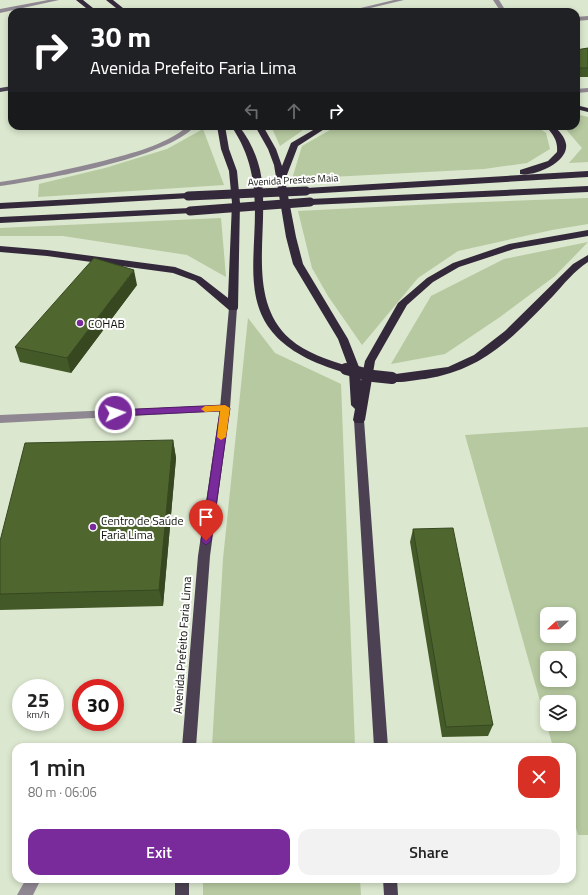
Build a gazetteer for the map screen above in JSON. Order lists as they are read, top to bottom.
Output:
{
  "streets": {
    "highway": ["Avenida Prestes Maia"],
    "main road": ["Avenida Prefeito Faria Lima"]
  },
  "places": ["COHAB", "Centro de Saúde Faria Lima"],
  "north": "left",
  "page": {
    "turn": ["30 m", "Avenida Prefeito Faria Lima"],
    "speed": "25 km/h",
    "limit": "30",
    "heading": ["1 min", "80 m · 06:06"],
    "buttons": ["Exit", "Share"]
  }
}
